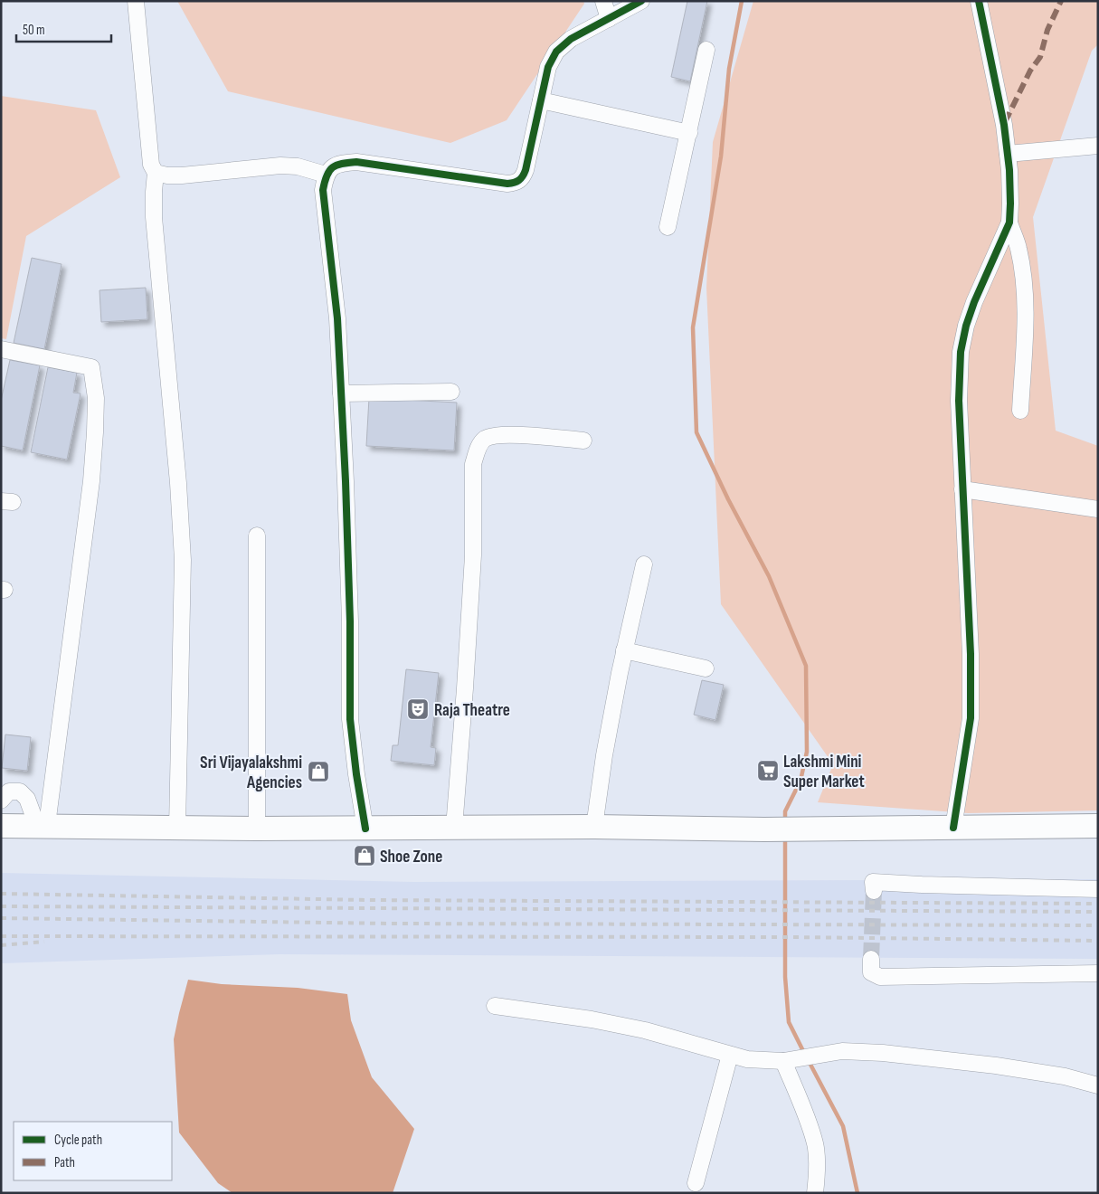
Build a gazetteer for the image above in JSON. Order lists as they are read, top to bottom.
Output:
{
  "places": {
    "theatre": ["Raja Theatre"],
    "supermarket": ["Lakshmi Mini Super Market"],
    "shop": ["Sri Vijayalakshmi Agencies", "Shoe Zone"]
  },
  "legend": ["Cycle path", "Path"],
  "scale_bar": "50 m"
}
